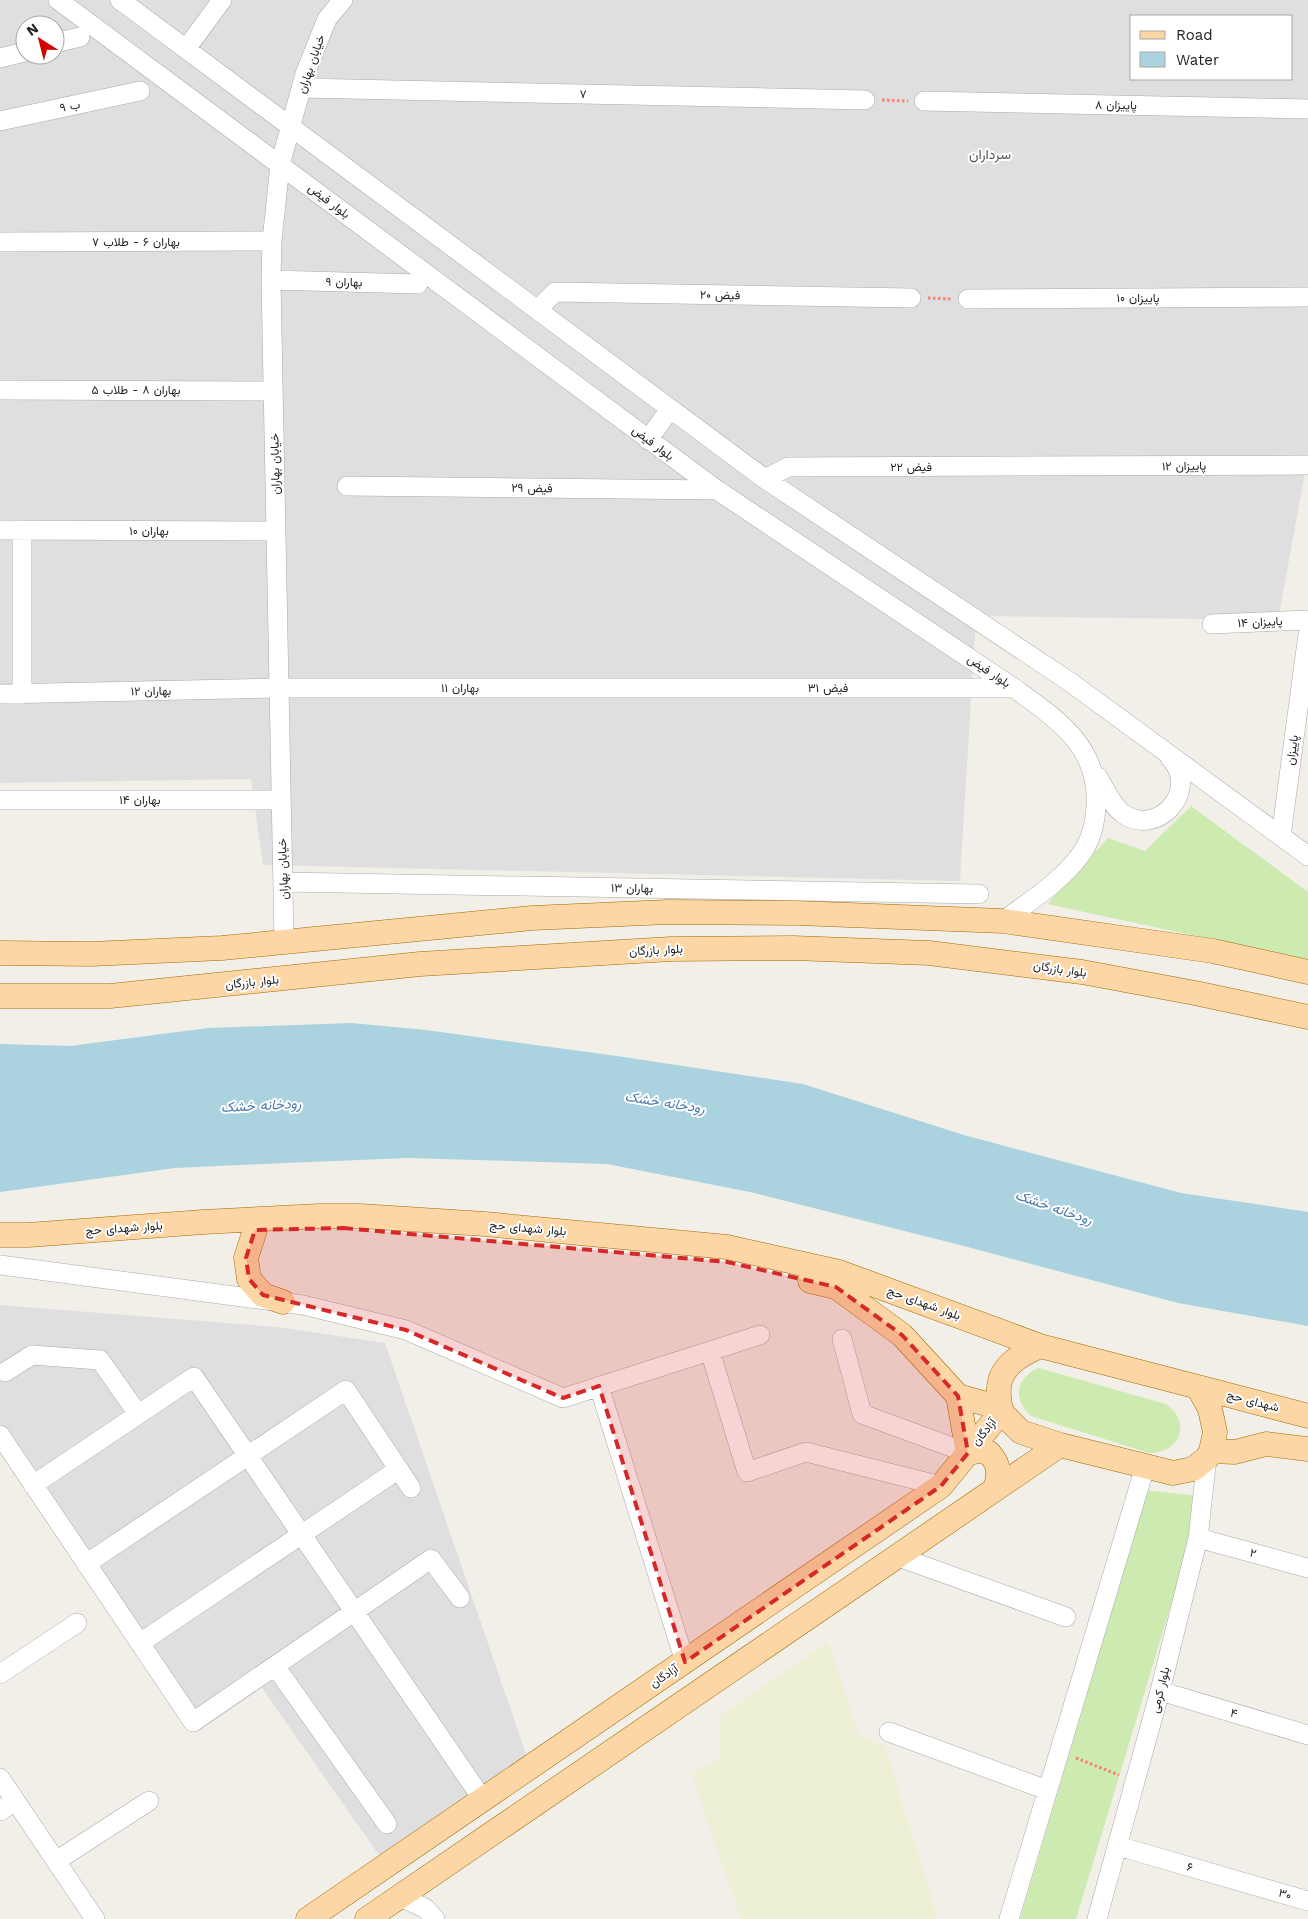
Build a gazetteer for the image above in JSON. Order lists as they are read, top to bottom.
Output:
{
  "streets": {
    "main road": [
      "بلوار بازرگان",
      "بلوار شهدای حج",
      "شهدای حج",
      "آزادگان"
    ],
    "street": [
      "خیابان بهاران",
      "۷",
      "پاییزان ۸",
      "۹ ب",
      "بلوار فیض",
      "بهاران ۶ - طلاب ۷",
      "بهاران ۹",
      "فیض ۲۰",
      "پاییزان ۱۰",
      "بهاران ۸ - طلاب ۵",
      "پاییزان ۱۲",
      "فیض ۲۲",
      "فیض ۲۹",
      "بهاران ۱۰",
      "پاییزان ۱۴",
      "بهاران ۱۱",
      "فیض ۳۱",
      "بهاران ۱۲",
      "پاییزان",
      "بهاران ۱۴",
      "بهاران ۱۳",
      "۲",
      "بلوار کرمی",
      "۴",
      "۶",
      "۳۰"
    ]
  },
  "crossings": [
    ["خیابان بهاران", "۷"],
    ["خیابان بهاران", "بلوار فیض"],
    ["خیابان بهاران", "بهاران ۶ - طلاب ۷"],
    ["خیابان بهاران", "بهاران ۹"],
    ["خیابان بهاران", "بهاران ۸ - طلاب ۵"],
    ["خیابان بهاران", "بهاران ۱۰"],
    ["خیابان بهاران", "بهاران ۱۱"],
    ["خیابان بهاران", "بهاران ۱۲"],
    ["خیابان بهاران", "بهاران ۱۴"],
    ["خیابان بهاران", "بهاران ۱۳"],
    ["بلوار فیض", "فیض ۲۹"],
    ["بلوار فیض", "فیض ۳۱"],
    ["پاییزان ۱۲", "فیض ۲۲"],
    ["بهاران ۱۱", "فیض ۳۱"],
    ["بهاران ۱۱", "بهاران ۱۲"],
    ["بلوار شهدای حج", "شهدای حج"],
    ["۲", "بلوار کرمی"],
    ["بلوار کرمی", "۴"],
    ["بلوار کرمی", "۶"],
    ["۶", "۳۰"]
  ],
  "districts": ["سرداران"],
  "water": ["رودخانه خشک"],
  "legend": ["Road", "Water"],
  "north": "top left"
}
